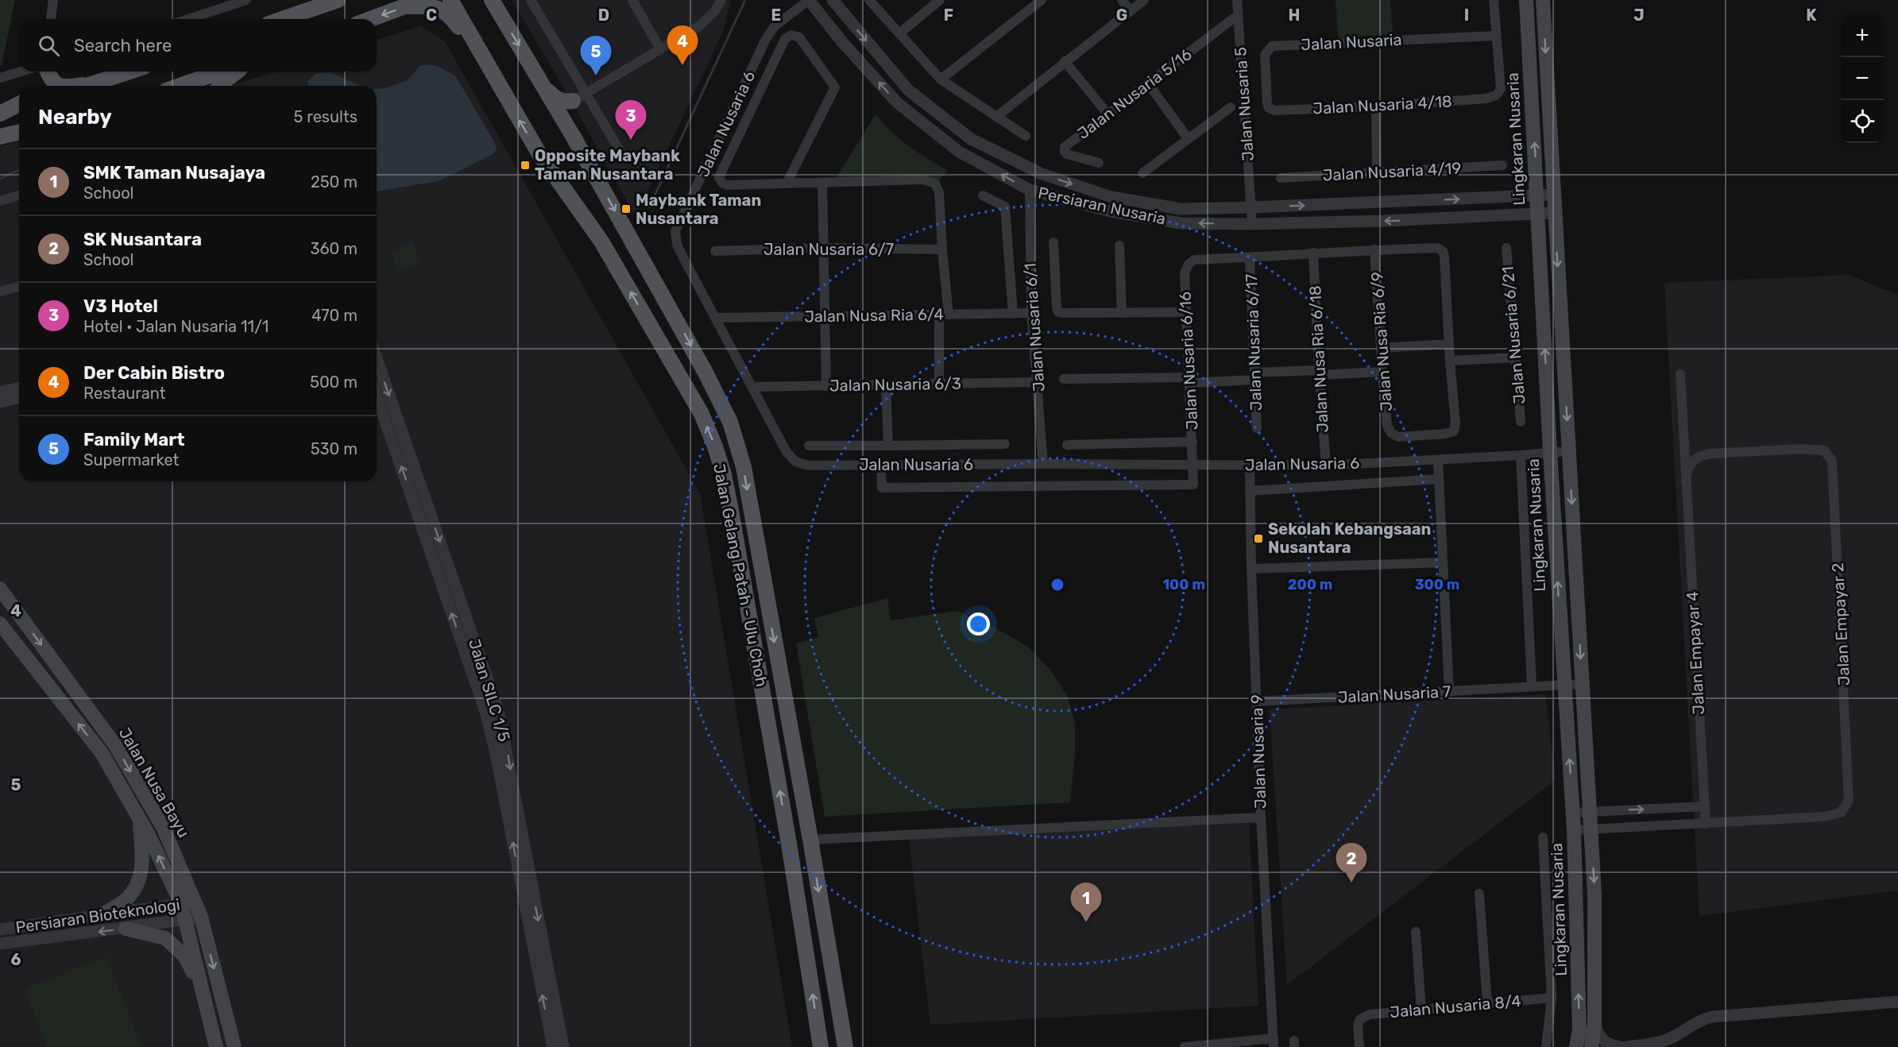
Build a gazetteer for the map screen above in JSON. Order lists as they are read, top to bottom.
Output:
{
  "streets": {
    "main road": ["Lingkaran Nusaria", "Jalan Gelang Patah - Ulu Choh", "Jalan Nusa Bayu"],
    "street": [
      "Jalan Nusaria",
      "Jalan Nusaria 5/16",
      "Jalan Nusaria 5",
      "Jalan Nusaria 4/18",
      "Jalan Nusaria 6",
      "Jalan Nusaria 4/19",
      "Persiaran Nusaria",
      "Jalan Nusaria 6/7",
      "Jalan Nusa Ria 6/4",
      "Jalan Nusaria 6/1",
      "Jalan Nusaria 6/21",
      "Jalan Nusa Ria 6/9",
      "Jalan Nusaria 6/17",
      "Jalan Nusa Ria 6/18",
      "Jalan Nusaria 6/16",
      "Jalan Nusaria 6/3",
      "Jalan Empayar 2",
      "Jalan Empayar 4",
      "Jalan SILC 1/5",
      "Jalan Nusaria 7",
      "Jalan Nusaria 9",
      "Persiaran Bioteknologi",
      "Jalan Nusaria 8/4"
    ]
  },
  "crossings": [
    ["Jalan Nusaria", "Jalan Nusaria 4/18"],
    ["Jalan Nusaria 5/16", "Jalan Nusaria 5"],
    ["Jalan Nusaria 5", "Persiaran Nusaria"],
    ["Jalan Nusaria 6", "Lingkaran Nusaria"],
    ["Jalan Nusaria 6", "Persiaran Nusaria"],
    ["Jalan Nusaria 6", "Jalan Nusa Ria 6/4"],
    ["Jalan Nusaria 6", "Jalan Nusaria 6/1"],
    ["Jalan Nusaria 6", "Jalan Nusa Ria 6/18"],
    ["Jalan Nusaria 6", "Jalan Nusaria 6/16"],
    ["Jalan Nusaria 6", "Jalan Nusaria 6/3"],
    ["Jalan Nusaria 6", "Jalan Nusaria 9"],
    ["Lingkaran Nusaria", "Persiaran Nusaria"],
    ["Lingkaran Nusaria", "Jalan Nusaria 7"],
    ["Persiaran Nusaria", "Jalan Nusaria 6/1"],
    ["Jalan Nusa Ria 6/4", "Jalan Nusaria 6/1"],
    ["Jalan Nusaria 6/1", "Jalan Nusaria 6/3"],
    ["Jalan Nusaria 6/17", "Jalan Nusaria 6/16"],
    ["Jalan Empayar 2", "Jalan Empayar 4"],
    ["Jalan Nusaria 7", "Jalan Nusaria 9"],
    ["Jalan Nusa Bayu", "Persiaran Bioteknologi"]
  ],
  "places": {
    "transit": ["Opposite Maybank Taman Nusantara", "Maybank Taman Nusantara", "Sekolah Kebangsaan Nusantara"]
  },
  "page": {
    "map_buttons": ["+", "−"],
    "search": "Search here",
    "pins": [
      "4",
      "5",
      "3",
      "2",
      "1"
    ],
    "heading": ["Nearby", "5 results"],
    "list": [
      {
        "mark": "1",
        "name": "SMK Taman Nusajaya",
        "note": "School",
        "value": "250 m"
      },
      {
        "mark": "2",
        "name": "SK Nusantara",
        "note": "School",
        "value": "360 m"
      },
      {
        "mark": "3",
        "name": "V3 Hotel",
        "note": "Hotel · Jalan Nusaria 11/1",
        "value": "470 m"
      },
      {
        "mark": "4",
        "name": "Der Cabin Bistro",
        "note": "Restaurant",
        "value": "500 m"
      },
      {
        "mark": "5",
        "name": "Family Mart",
        "note": "Supermarket",
        "value": "530 m"
      }
    ]
  },
  "grid": {
    "columns": [
      "C",
      "D",
      "E",
      "F",
      "G",
      "H",
      "I",
      "J",
      "K"
    ],
    "rows": ["4", "5", "6"]
  },
  "rings": ["100 m", "200 m", "300 m"]
}
